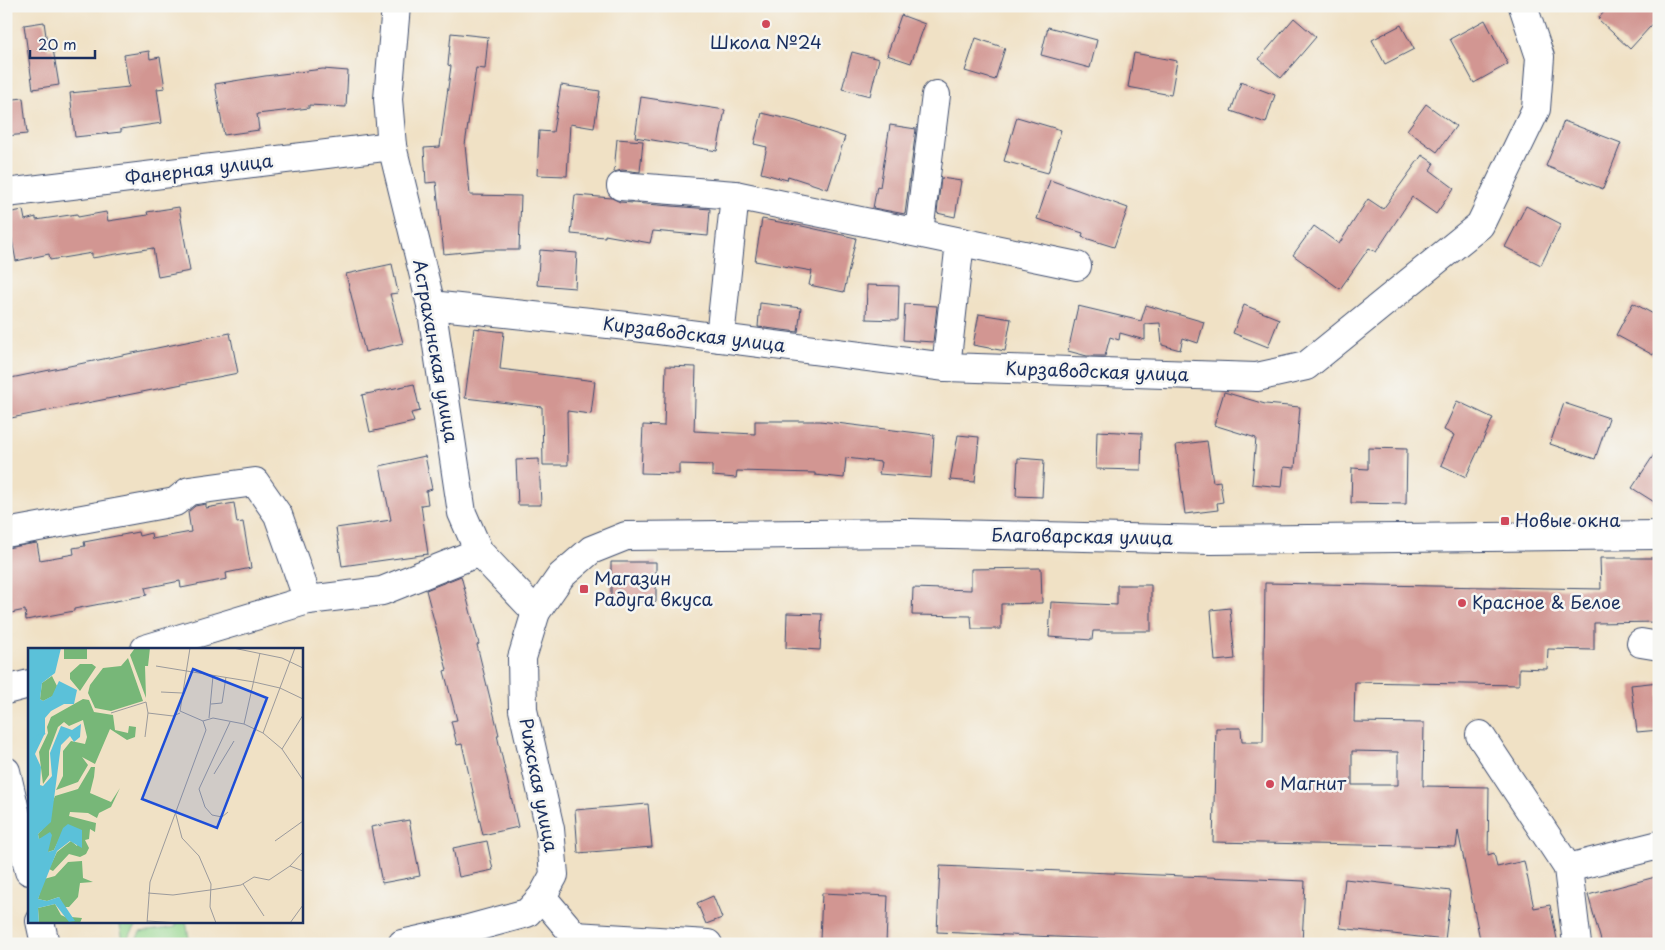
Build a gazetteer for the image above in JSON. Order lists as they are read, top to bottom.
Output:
{
  "streets": {
    "street": [
      "Фанерная улица",
      "Кирзаводская улица",
      "Астраханская улица",
      "Благоварская улица",
      "Рижская улица"
    ]
  },
  "crossings": [
    ["Фанерная улица", "Астраханская улица"],
    ["Кирзаводская улица", "Астраханская улица"],
    ["Астраханская улица", "Благоварская улица"],
    ["Астраханская улица", "Рижская улица"],
    ["Благоварская улица", "Рижская улица"]
  ],
  "places": {
    "other": ["Школа №24", "Красное & Белое", "Магнит"],
    "transit": ["Новые окна", "Магазин Радуга вкуса"]
  },
  "scale_bar": "20 m"
}
